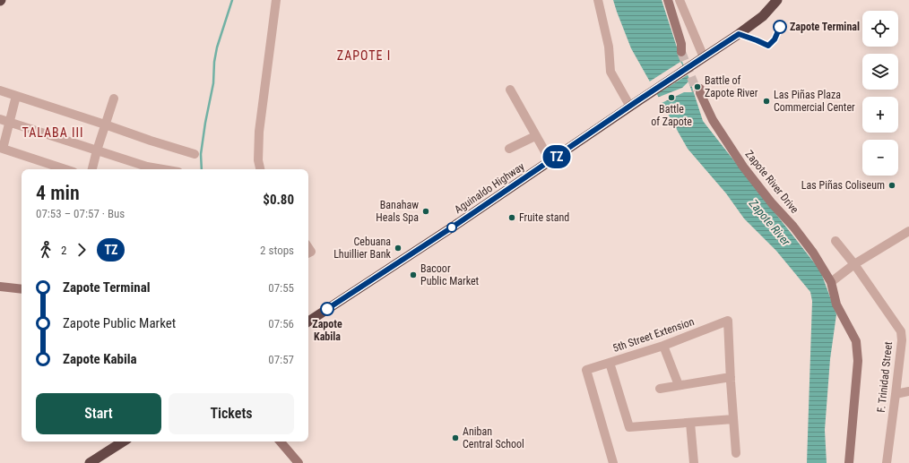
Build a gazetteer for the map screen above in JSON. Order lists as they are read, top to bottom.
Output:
{
  "streets": {
    "highway": ["Aguinaldo Highway"],
    "main road": ["Zapote River Drive"],
    "street": ["5th Street Extension", "F. Trinidad Street"]
  },
  "districts": ["ZAPOTE I", "TALABA III"],
  "water": ["Zapote River"],
  "places": [
    "Zapote Terminal",
    "Battle of Zapote River",
    "Battle of Zapote",
    "Las Piñas Plaza Commercial Center",
    "Las Piñas Coliseum",
    "Banahaw Heals Spa",
    "Fruite stand",
    "Cebuana Lhuillier Bank",
    "Bacoor Public Market",
    "Zapote Kabila",
    "Aniban Central School"
  ],
  "lines": ["bus line TZ"],
  "page": {
    "on_map": "TZ",
    "map_buttons": ["+", "−"],
    "heading": ["4 min", "07:53 – 07:57 · Bus", "$0.80"],
    "legs": ["2", "TZ", "2 stops"],
    "list": [
      {
        "name": "Zapote Terminal",
        "value": "07:55"
      },
      {
        "name": "Zapote Public Market",
        "value": "07:56"
      },
      {
        "name": "Zapote Kabila",
        "value": "07:57"
      }
    ],
    "buttons": ["Start", "Tickets"]
  }
}
